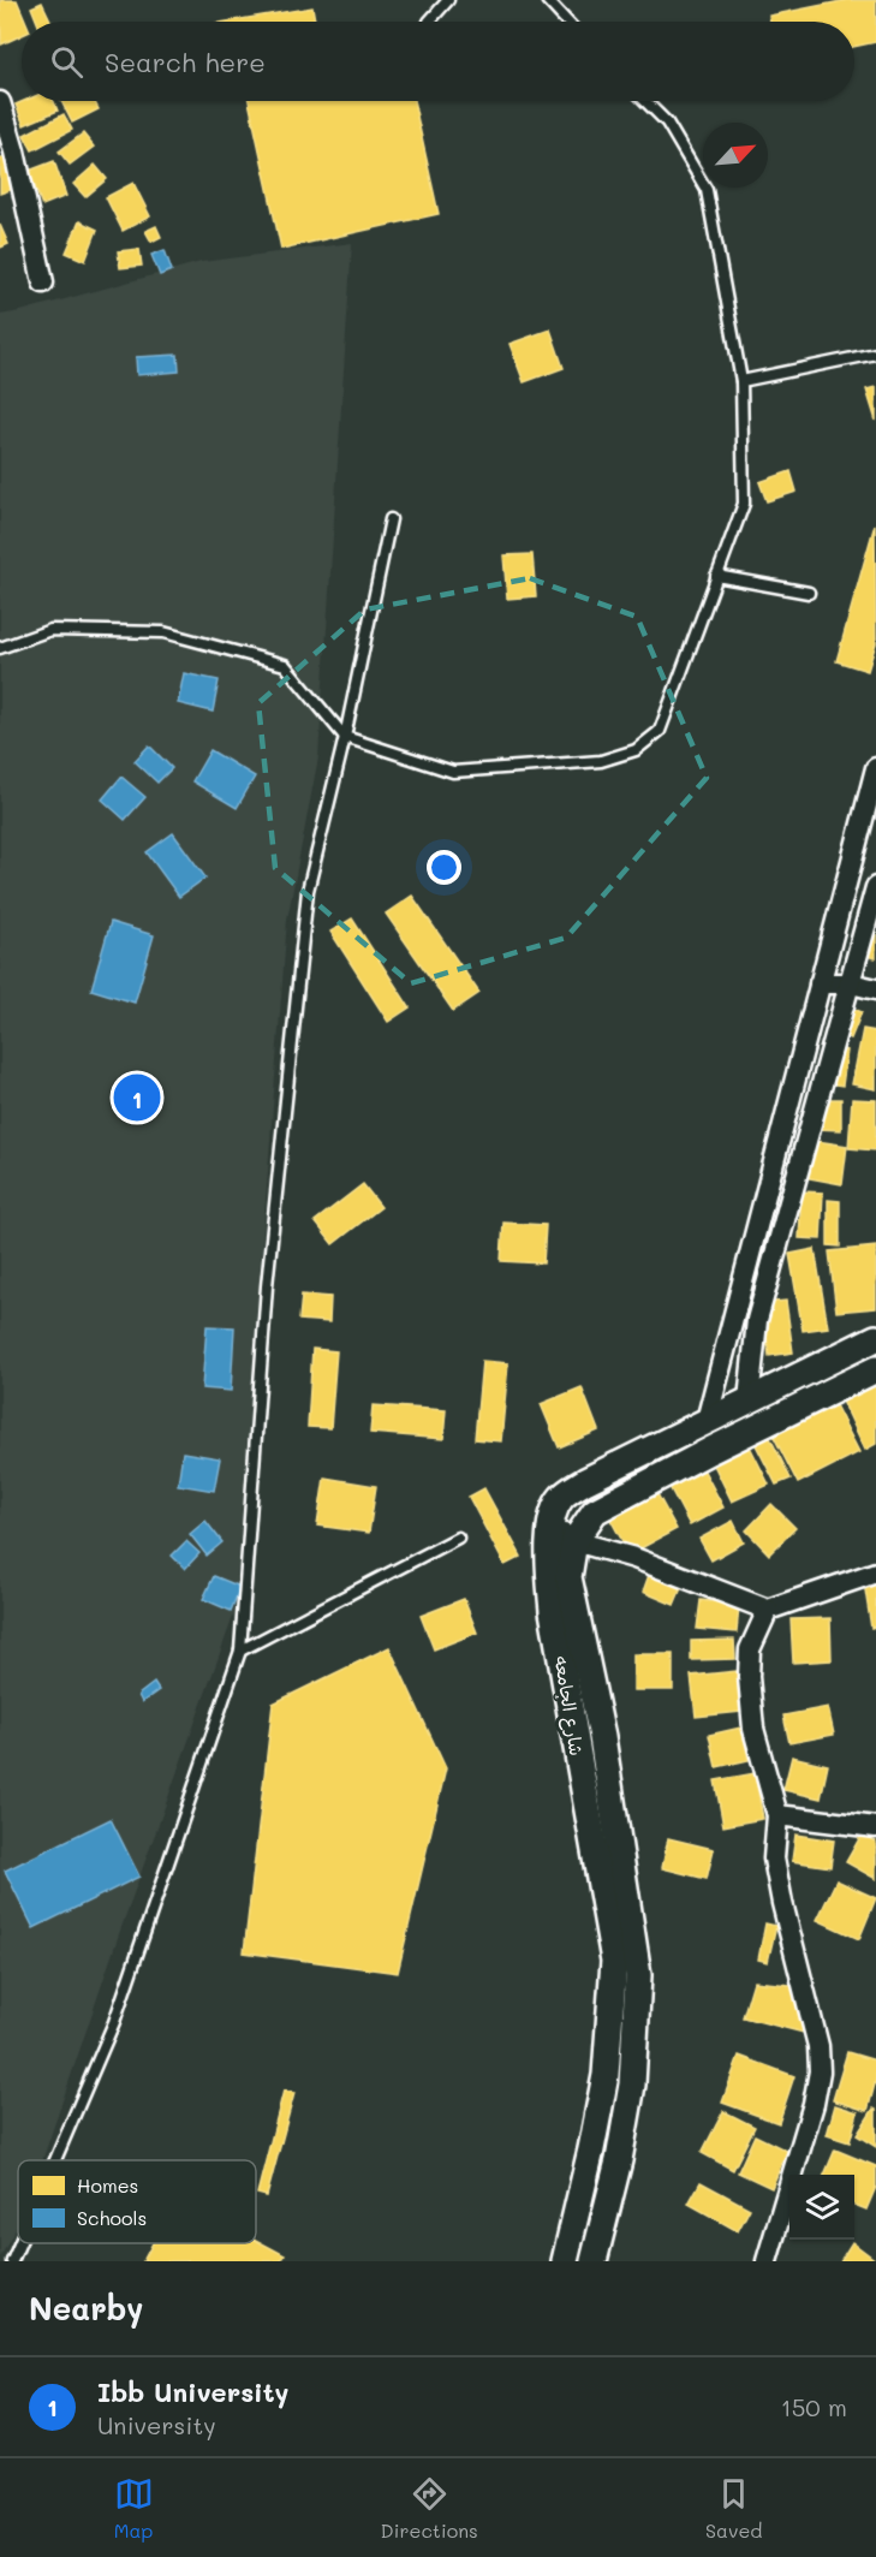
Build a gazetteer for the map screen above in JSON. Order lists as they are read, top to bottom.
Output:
{
  "streets": {
    "street": ["شارع الجامعه"]
  },
  "legend": ["Homes", "Schools"],
  "north": "top right",
  "page": {
    "search": "Search here",
    "pins": "1",
    "heading": "Nearby",
    "list": [
      {
        "mark": "1",
        "name": "Ibb University",
        "note": "University",
        "value": "150 m"
      }
    ],
    "nav": ["Map", "Directions", "Saved"]
  }
}
